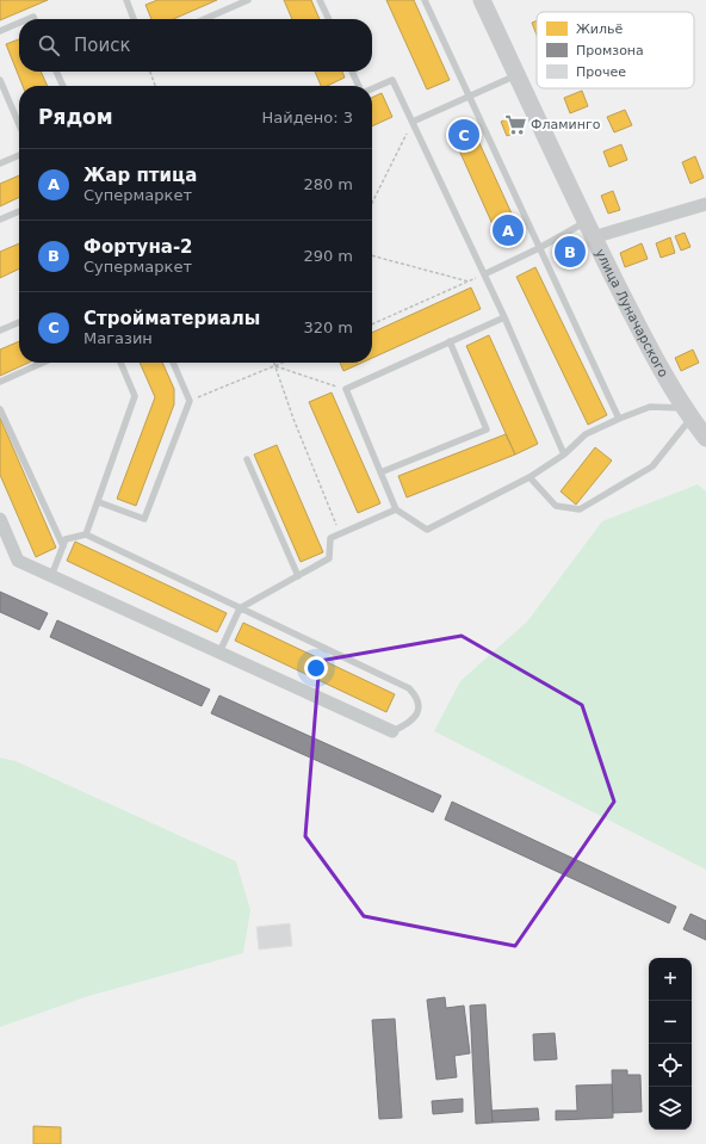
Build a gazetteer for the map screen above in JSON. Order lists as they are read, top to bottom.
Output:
{
  "streets": {
    "street": ["улица Луначарского"]
  },
  "places": {
    "supermarket": ["Фламинго"]
  },
  "legend": ["Жильё", "Промзона", "Прочее"],
  "page": {
    "search": "Поиск",
    "heading": ["Рядом", "Найдено: 3"],
    "pins": ["C", "A", "B"],
    "list": [
      {
        "mark": "A",
        "name": "Жар птица",
        "note": "Супермаркет",
        "value": "280 m"
      },
      {
        "mark": "B",
        "name": "Фортуна-2",
        "note": "Супермаркет",
        "value": "290 m"
      },
      {
        "mark": "C",
        "name": "Стройматериалы",
        "note": "Магазин",
        "value": "320 m"
      }
    ],
    "map_buttons": ["+", "−"]
  }
}
